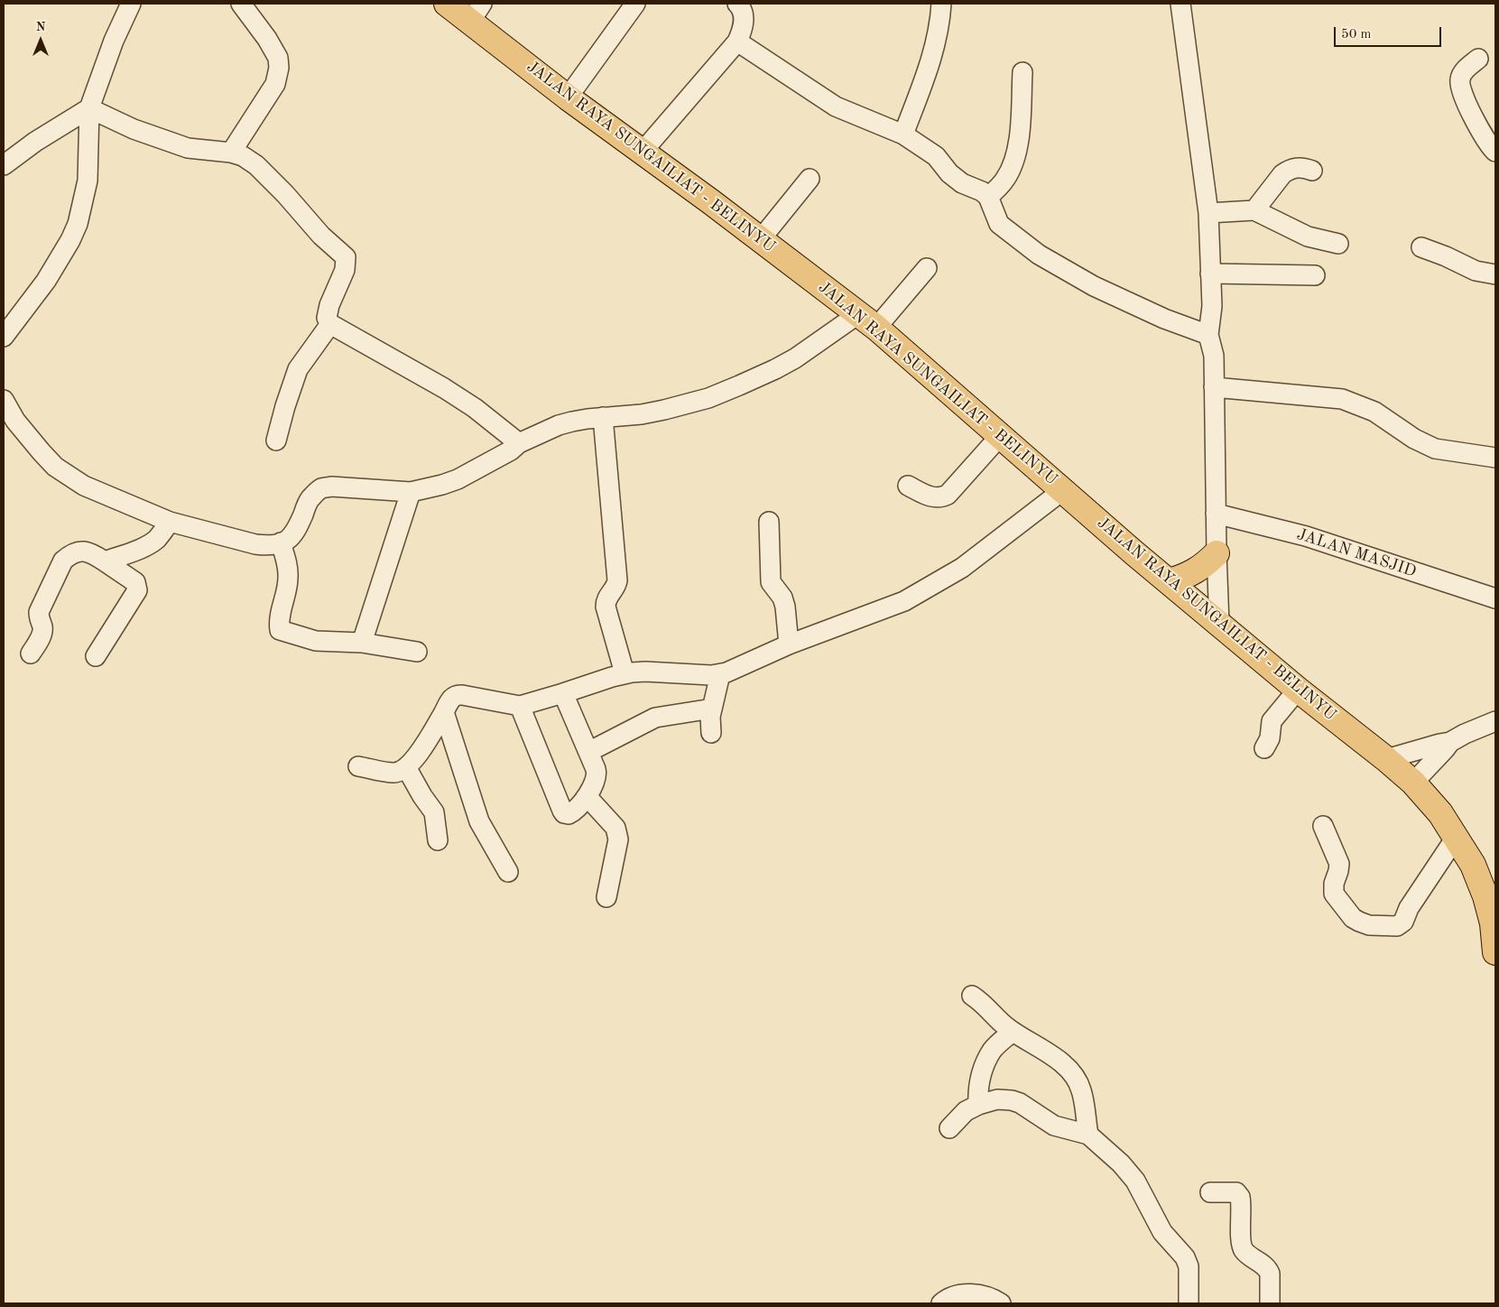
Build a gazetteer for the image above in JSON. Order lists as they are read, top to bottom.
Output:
{
  "streets": {
    "highway": ["JALAN RAYA SUNGAILIAT - BELINYU"],
    "street": ["JALAN MASJID"]
  },
  "scale_bar": "50 m",
  "north": "top"
}
